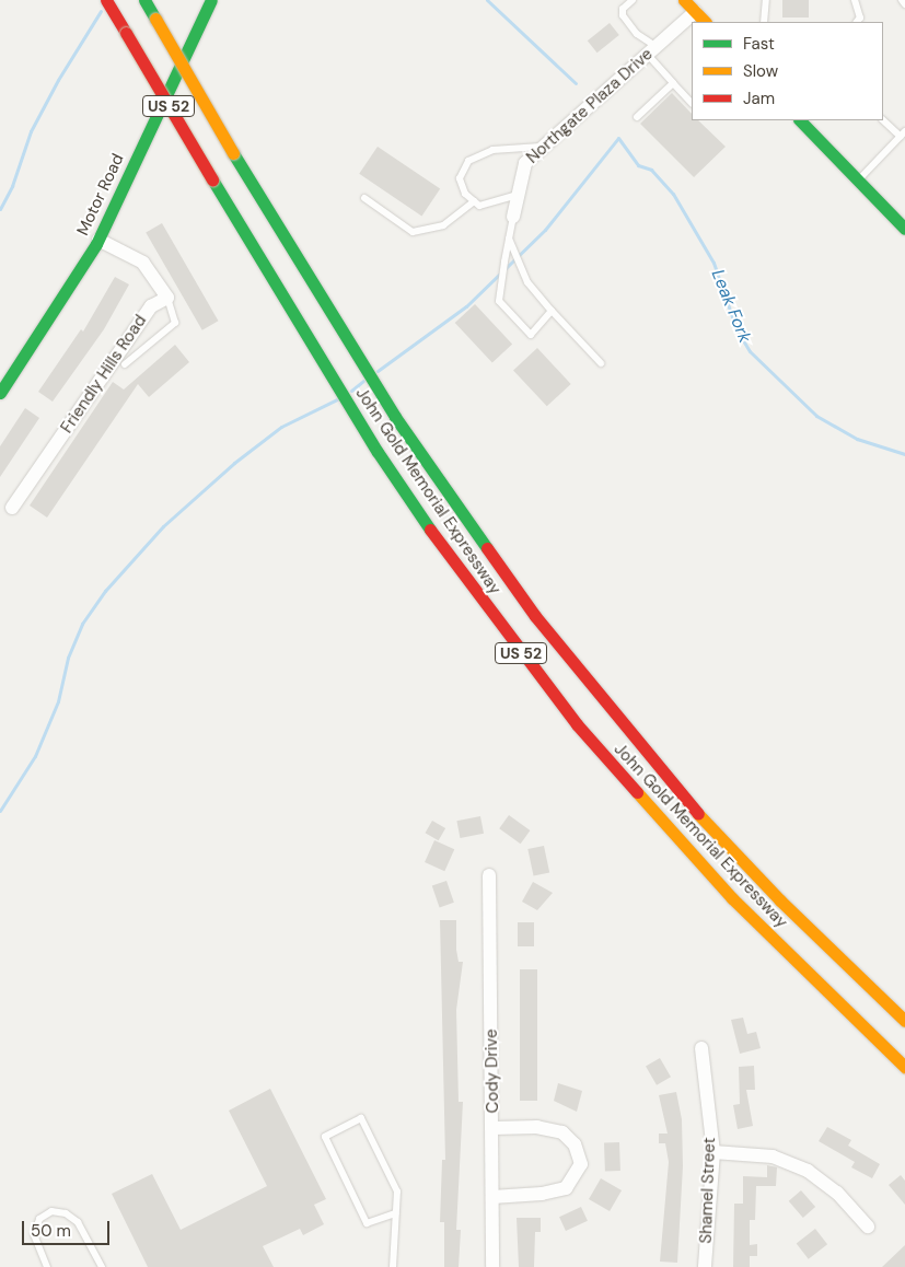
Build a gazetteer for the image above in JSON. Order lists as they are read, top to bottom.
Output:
{
  "streets": {
    "main road": ["US 52", "Motor Road", "John Gold Memorial Expressway"],
    "street": [
      "Northgate Plaza Drive",
      "Friendly Hills Road",
      "Cody Drive",
      "Shamel Street"
    ]
  },
  "water": ["Leak Fork"],
  "legend": ["Fast", "Slow", "Jam"],
  "scale_bar": "50 m"
}
